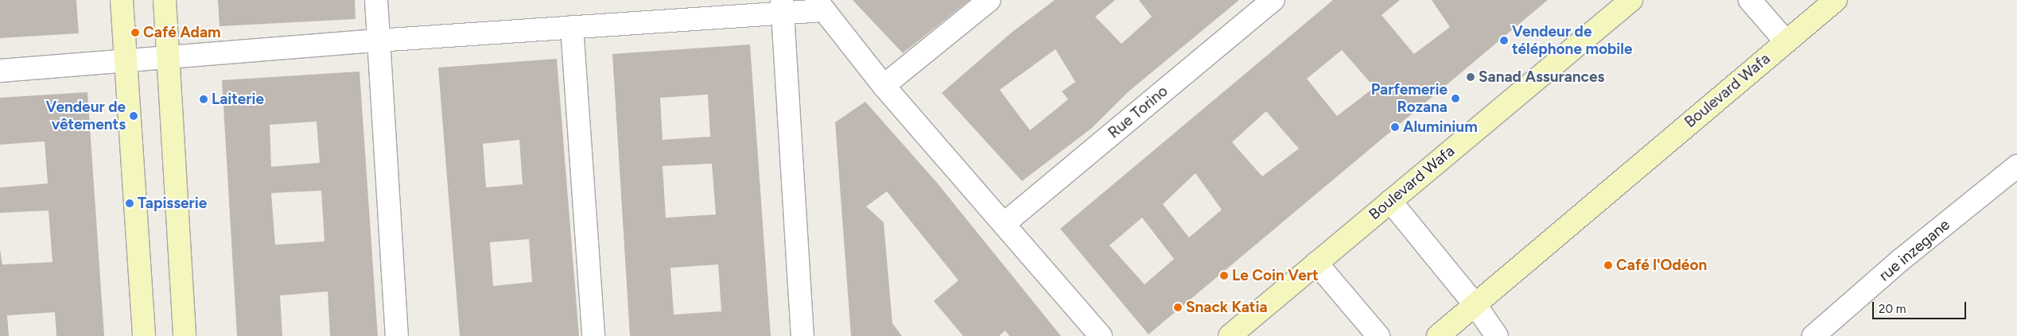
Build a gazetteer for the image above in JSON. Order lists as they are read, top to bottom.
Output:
{
  "streets": {
    "street": ["Boulevard Wafa", "Rue Torino", "rue inzegane"]
  },
  "places": [
    "Café Adam",
    "Vendeur de téléphone mobile",
    "Sanad Assurances",
    "Parfemerie Rozana",
    "Laiterie",
    "Vendeur de vêtements",
    "Aluminium",
    "Tapisserie",
    "Café l'Odéon",
    "Le Coin Vert",
    "Snack Katia"
  ],
  "scale_bar": "20 m"
}
